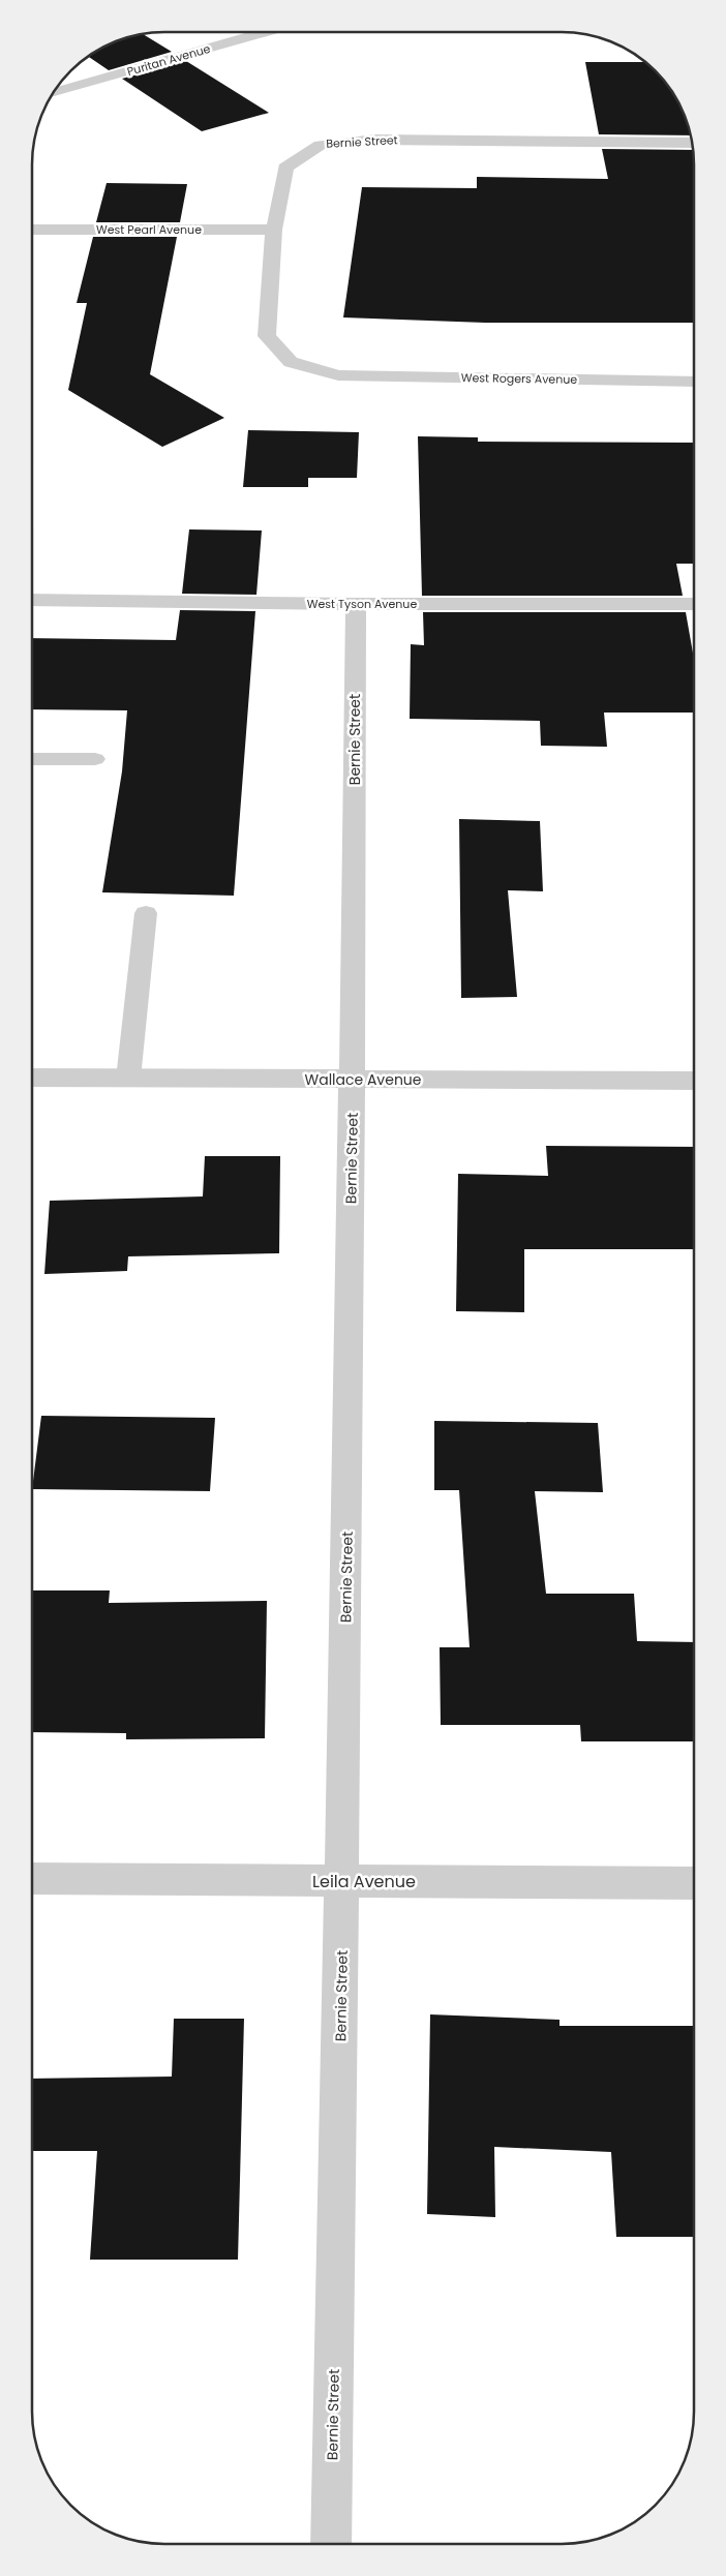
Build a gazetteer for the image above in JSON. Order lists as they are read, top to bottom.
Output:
{
  "streets": {
    "street": [
      "Puritan Avenue",
      "Bernie Street",
      "West Pearl Avenue",
      "West Rogers Avenue",
      "West Tyson Avenue",
      "Wallace Avenue",
      "Leila Avenue"
    ]
  },
  "crossings": [
    ["Bernie Street", "West Pearl Avenue"],
    ["Bernie Street", "West Rogers Avenue"],
    ["Bernie Street", "West Tyson Avenue"],
    ["Bernie Street", "Wallace Avenue"],
    ["Bernie Street", "Leila Avenue"]
  ]
}
